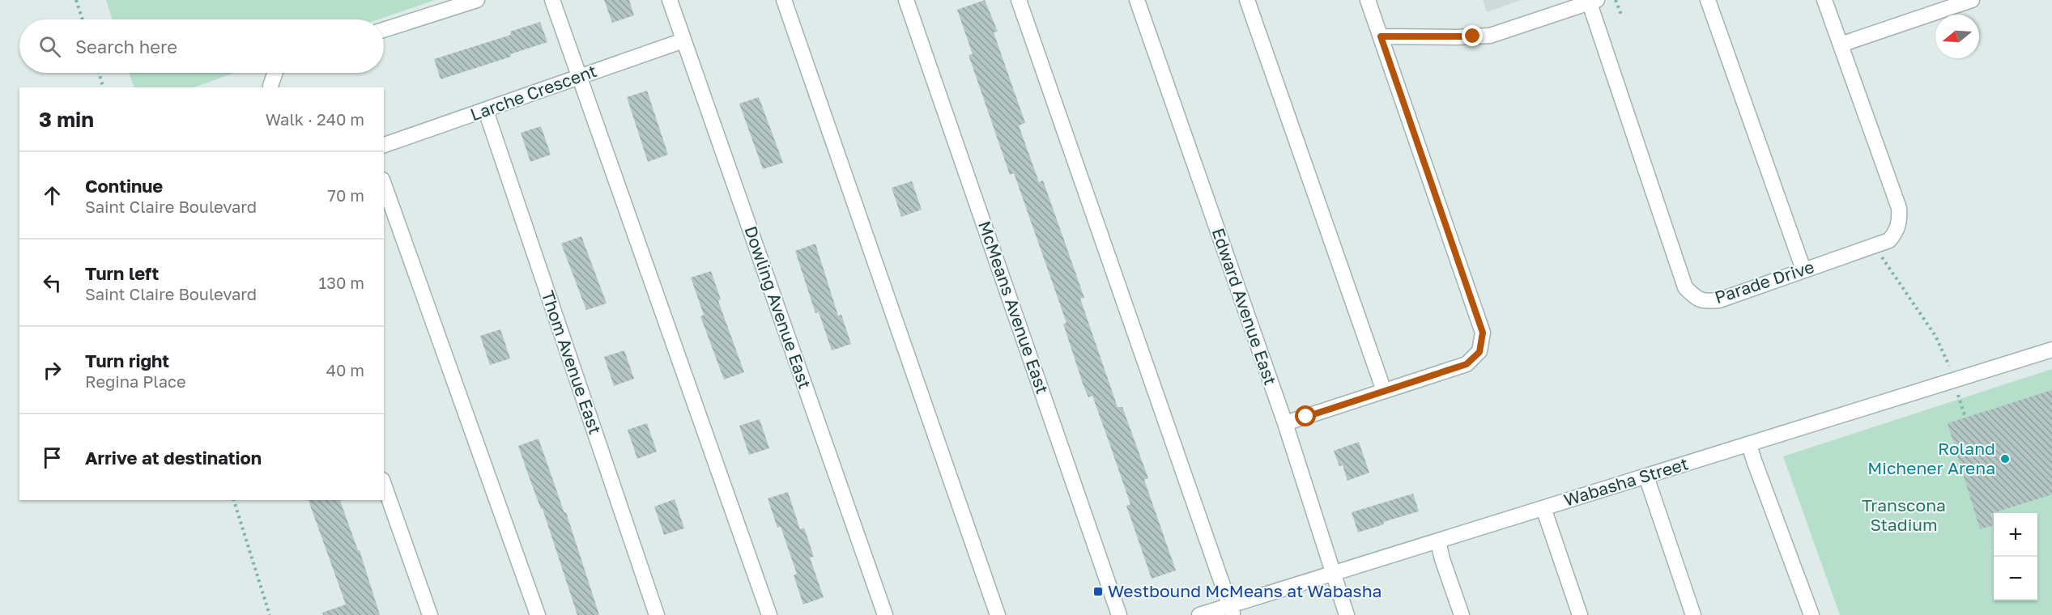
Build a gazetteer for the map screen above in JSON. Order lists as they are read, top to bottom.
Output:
{
  "streets": {
    "street": [
      "Larche Crescent",
      "Parade Drive",
      "Edward Avenue East",
      "Dowling Avenue East",
      "McMeans Avenue East",
      "Thom Avenue East",
      "Wabasha Street"
    ]
  },
  "crossings": [
    ["Larche Crescent", "Dowling Avenue East"],
    ["Larche Crescent", "Thom Avenue East"],
    ["Edward Avenue East", "Wabasha Street"]
  ],
  "parks": ["Transcona Stadium"],
  "places": {
    "other": ["Roland Michener Arena"],
    "transit": ["Westbound McMeans at Wabasha"]
  },
  "north": "left",
  "page": {
    "search": "Search here",
    "heading": ["3 min", "Walk · 240 m"],
    "list": [
      ["Continue", "Saint Claire Boulevard", "70 m"],
      ["Turn left", "Saint Claire Boulevard", "130 m"],
      ["Turn right", "Regina Place", "40 m"],
      "Arrive at destination"
    ],
    "map_buttons": ["+", "−"]
  }
}
